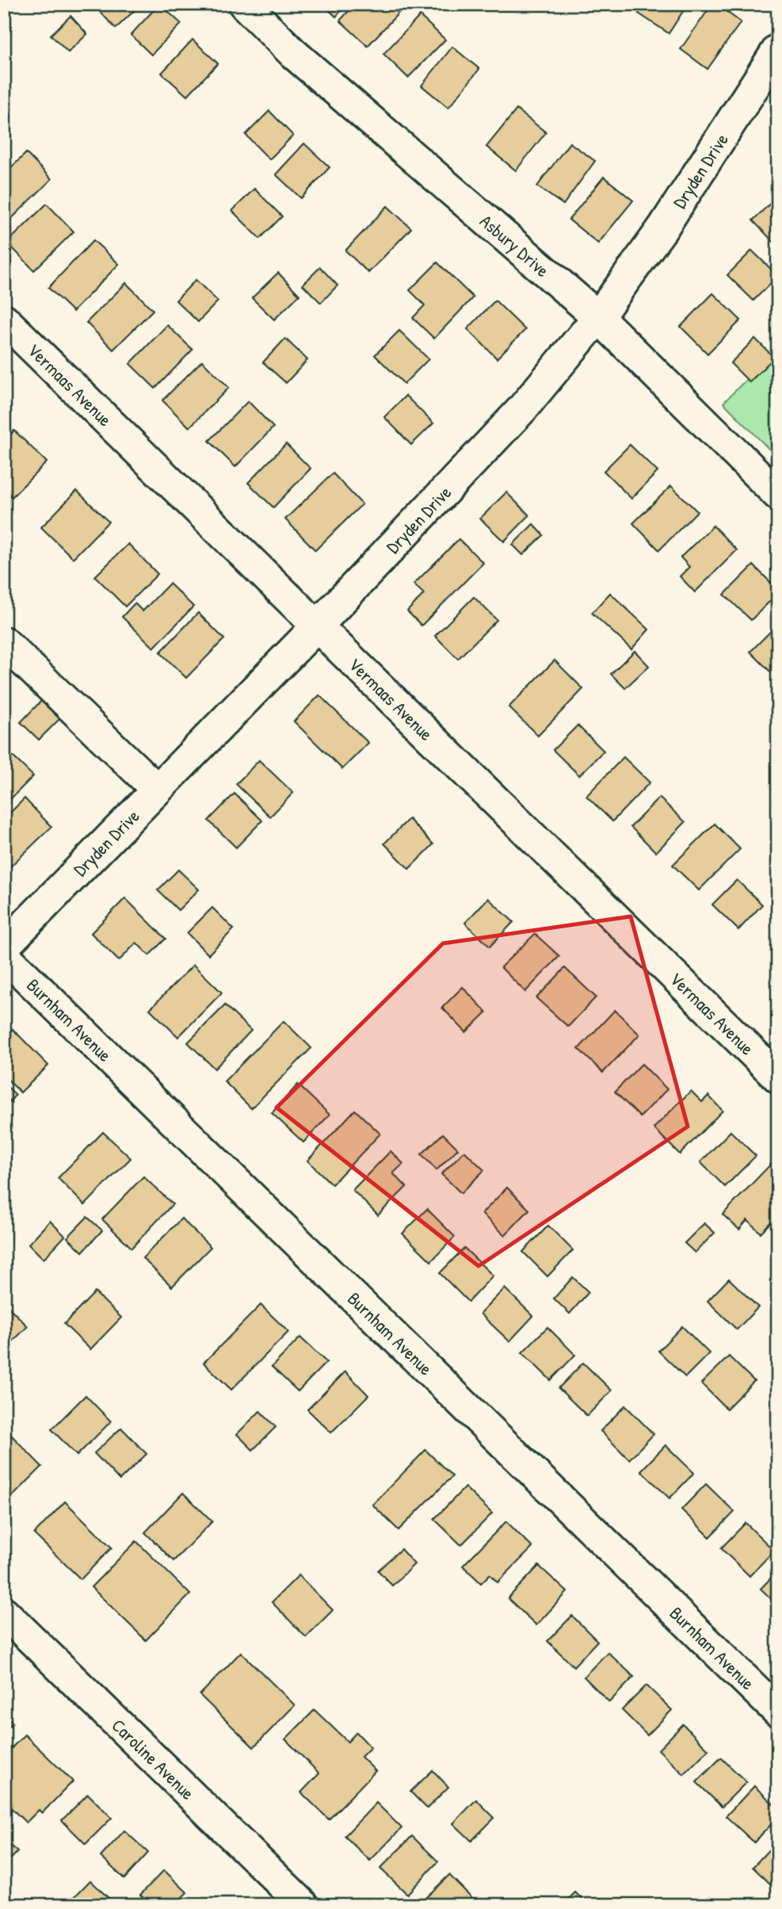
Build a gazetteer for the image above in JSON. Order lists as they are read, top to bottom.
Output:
{
  "streets": {
    "street": [
      "Dryden Drive",
      "Asbury Drive",
      "Vermaas Avenue",
      "Burnham Avenue",
      "Caroline Avenue"
    ]
  },
  "crossings": [
    ["Dryden Drive", "Asbury Drive"],
    ["Dryden Drive", "Vermaas Avenue"]
  ]
}
